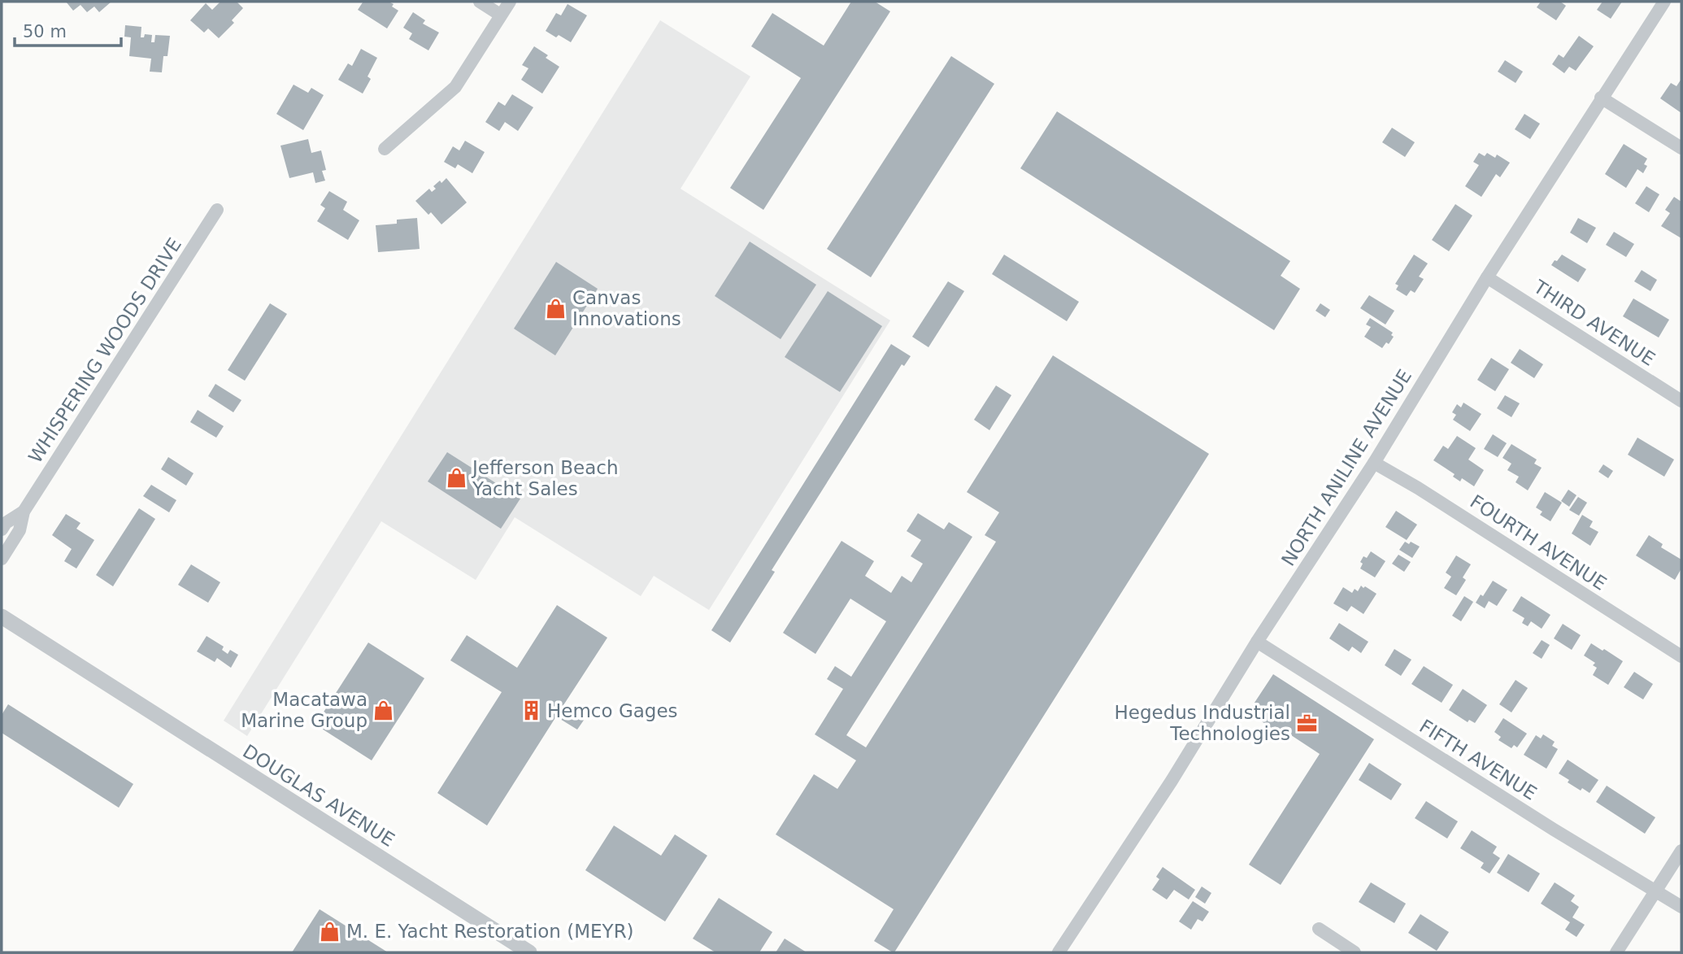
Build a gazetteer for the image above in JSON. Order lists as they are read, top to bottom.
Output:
{
  "streets": {
    "street": [
      "THIRD AVENUE",
      "WHISPERING WOODS DRIVE",
      "NORTH ANILINE AVENUE",
      "FOURTH AVENUE",
      "FIFTH AVENUE",
      "DOUGLAS AVENUE"
    ]
  },
  "crossings": [
    ["THIRD AVENUE", "NORTH ANILINE AVENUE"],
    ["NORTH ANILINE AVENUE", "FOURTH AVENUE"],
    ["NORTH ANILINE AVENUE", "FIFTH AVENUE"]
  ],
  "places": {
    "shop": [
      "Canvas Innovations",
      "Jefferson Beach Yacht Sales",
      "Macatawa Marine Group",
      "M. E. Yacht Restoration (MEYR)"
    ],
    "building": ["Hemco Gages"],
    "office": ["Hegedus Industrial Technologies"]
  },
  "scale_bar": "50 m"
}
